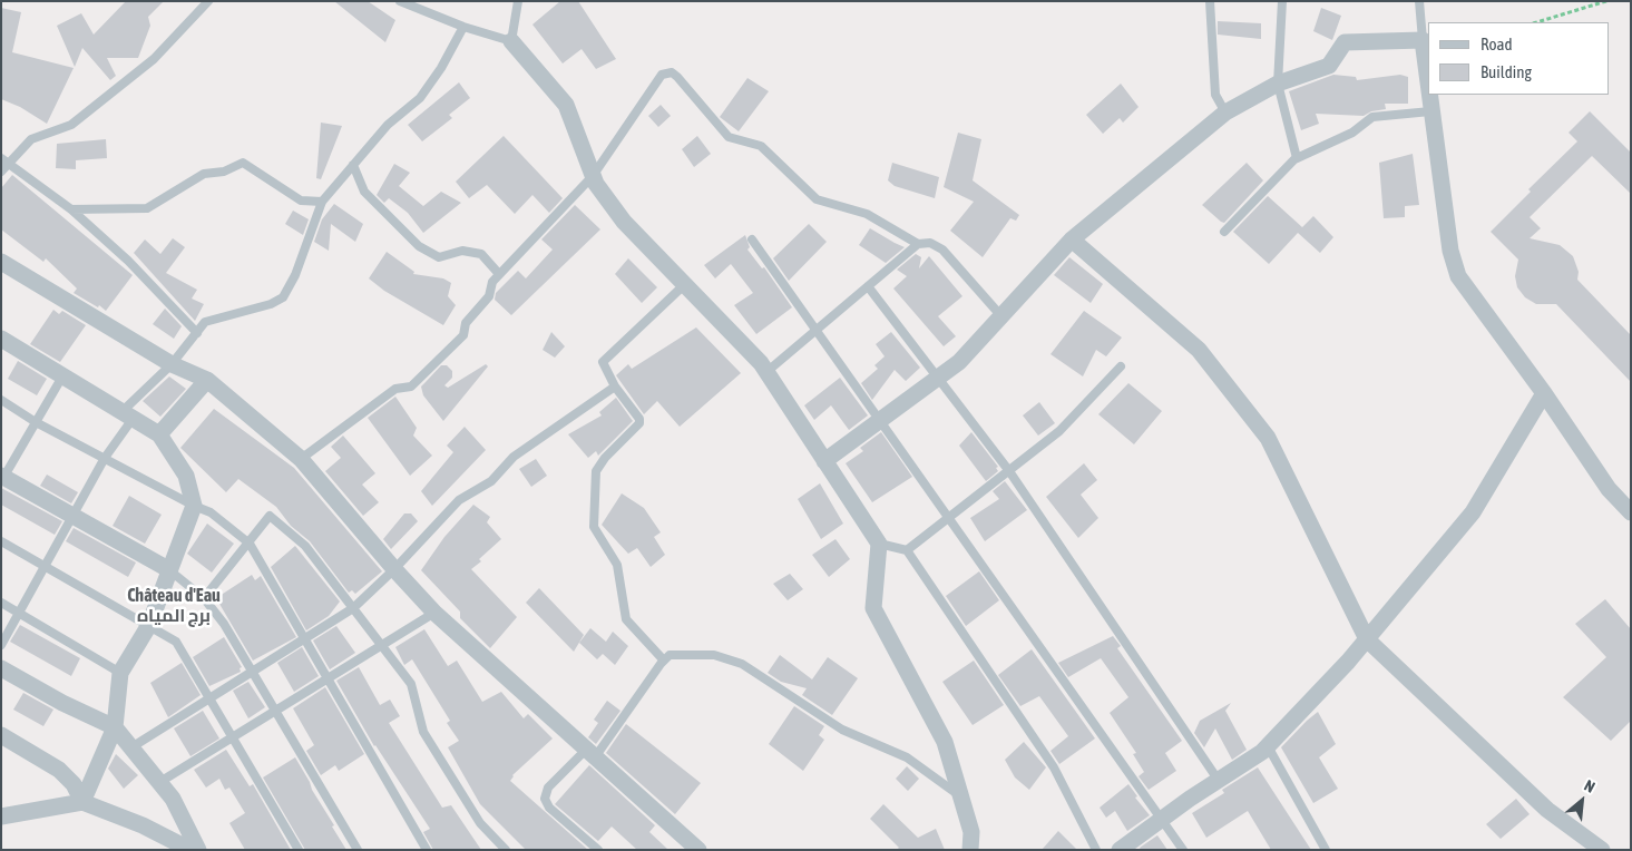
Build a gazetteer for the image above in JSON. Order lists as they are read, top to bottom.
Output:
{
  "districts": ["Château d'Eau برج المياه"],
  "legend": ["Road", "Building"],
  "north": "top right"
}
